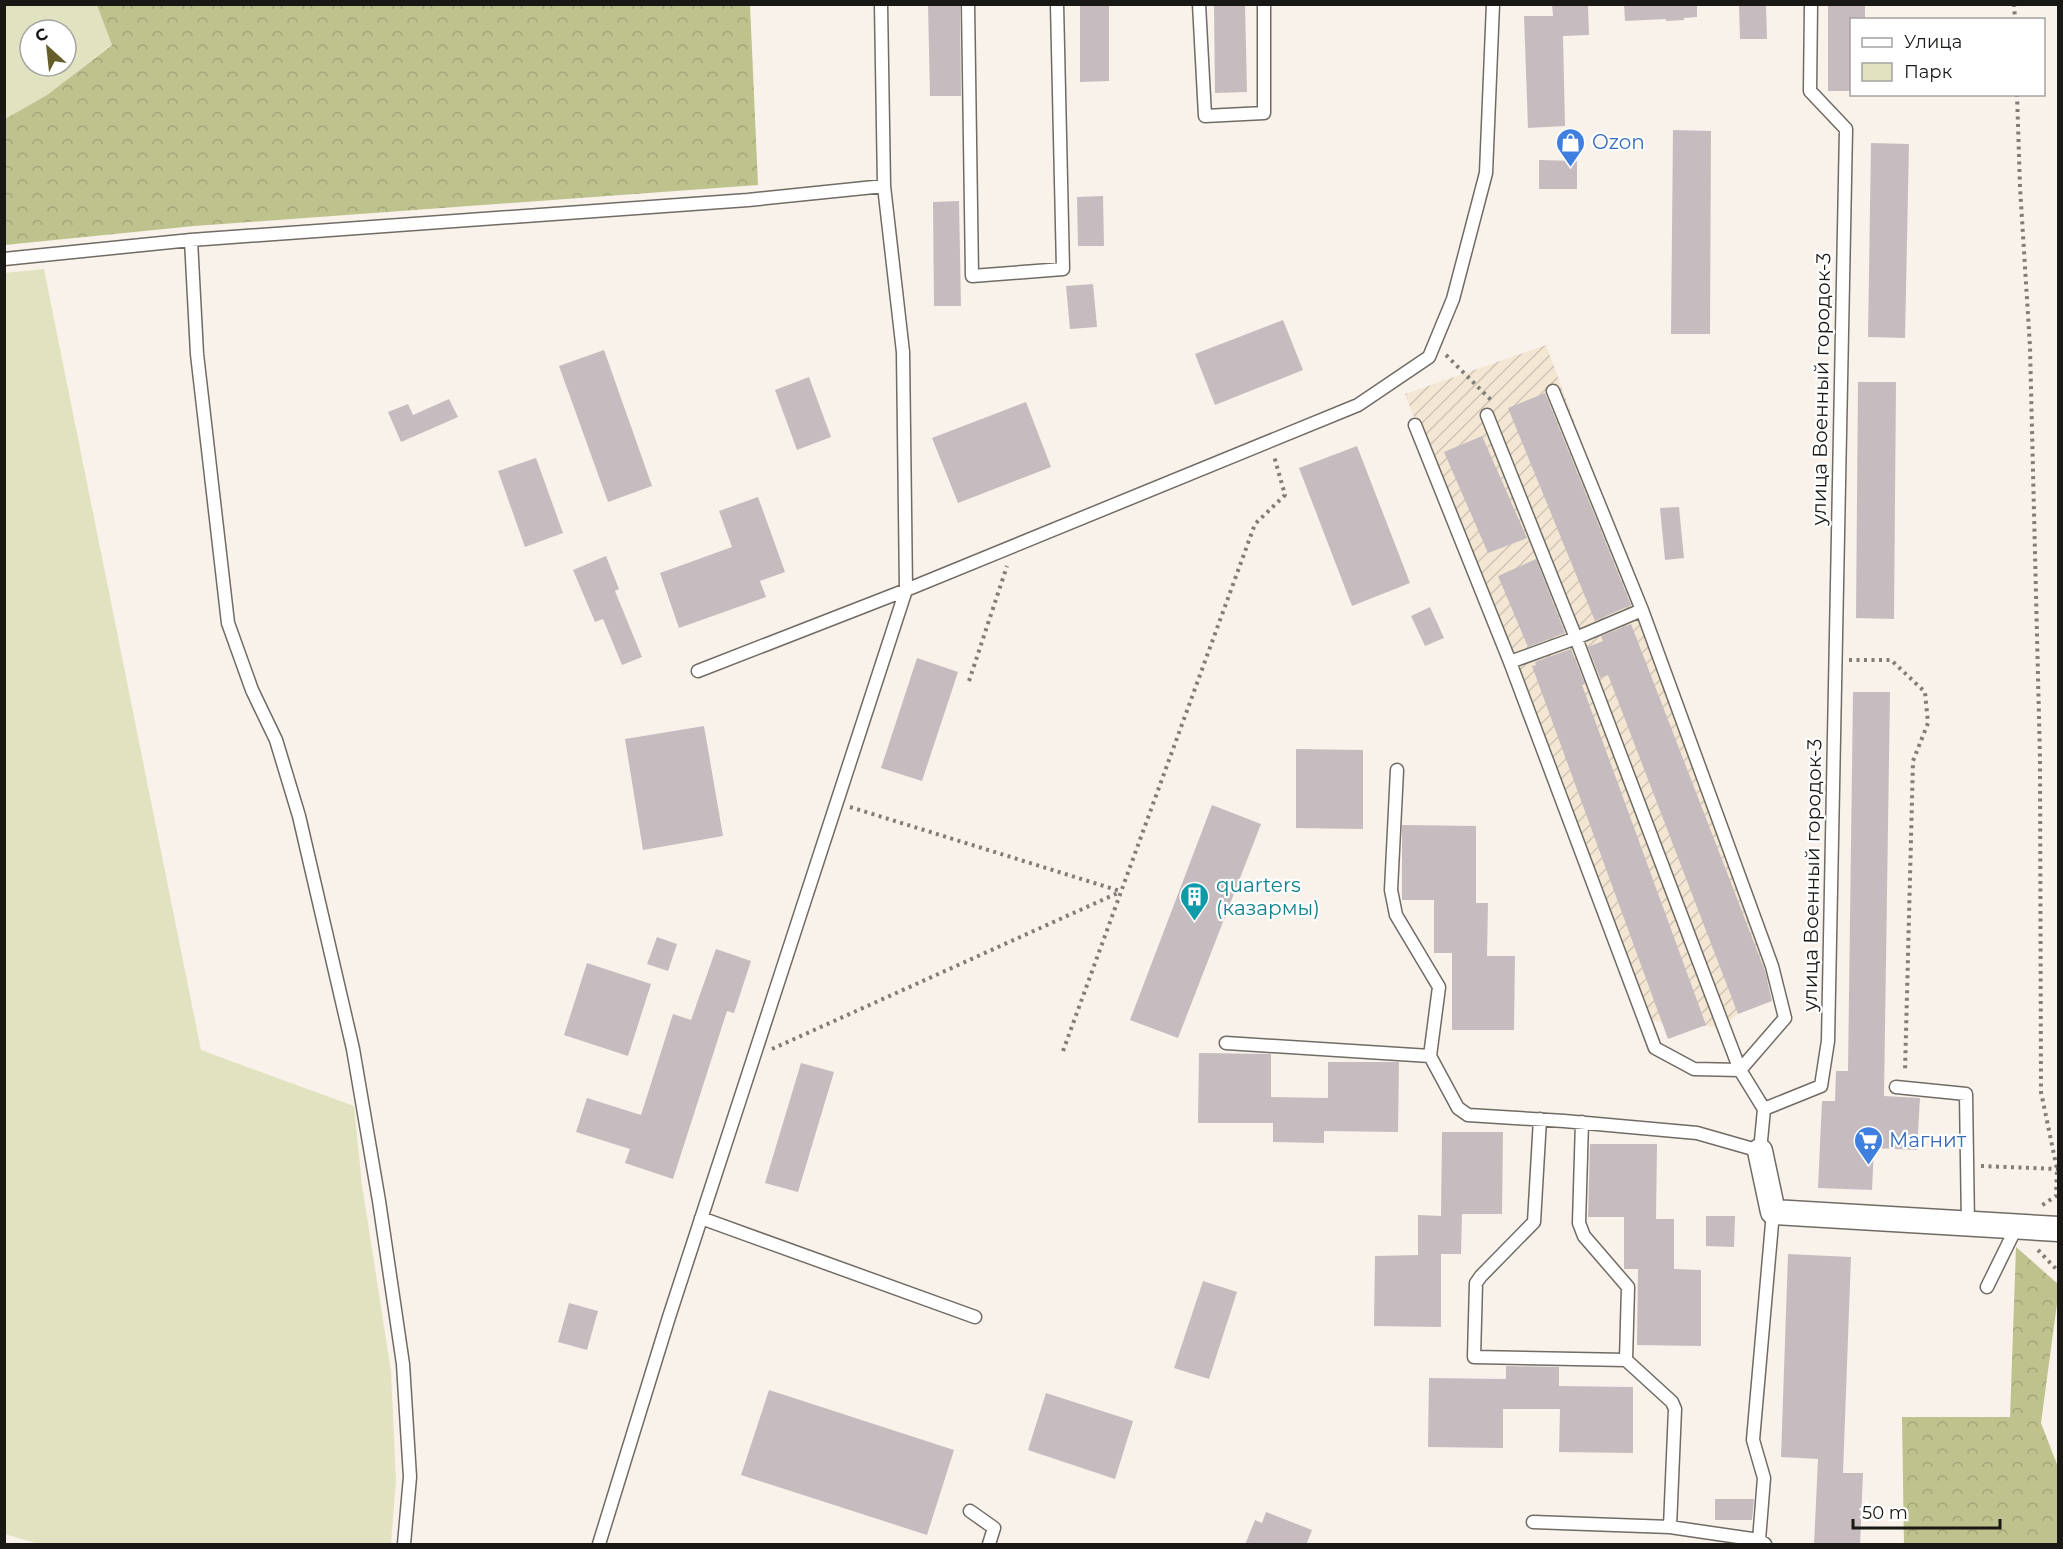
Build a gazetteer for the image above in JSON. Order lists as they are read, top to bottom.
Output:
{
  "streets": {
    "lane": ["улица Военный городок-3"]
  },
  "places": {
    "shop": ["Ozon"],
    "building": ["quarters (казармы)"],
    "supermarket": ["Магнит"]
  },
  "legend": ["Улица", "Парк"],
  "scale_bar": "50 m",
  "north": "top left"
}
